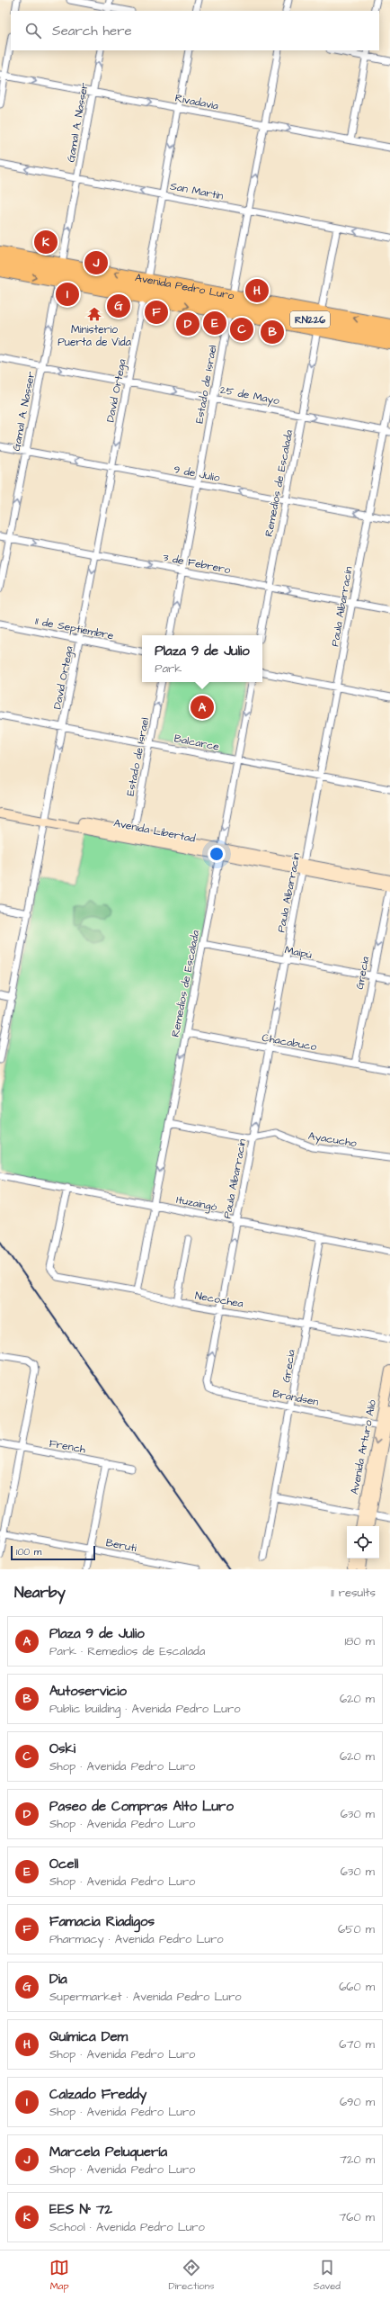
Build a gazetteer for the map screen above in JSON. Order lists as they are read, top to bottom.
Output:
{
  "streets": {
    "highway": ["Avenida Pedro Luro", "RN226"],
    "main road": ["Avenida Libertad", "Avenida Arturo Alió"],
    "street": [
      "Rivadavia",
      "Gamal A. Nasser",
      "San Martín",
      "Estado de Israel",
      "David Ortega",
      "25 de Mayo",
      "9 de Julio",
      "Remedios de Escalada",
      "3 de Febrero",
      "Paula Albarracín",
      "11 de Septiembre",
      "Balcarce",
      "Maipú",
      "Grecia",
      "Chacabuco",
      "Ayacucho",
      "Ituzaingó",
      "Necochea",
      "Brandsen",
      "French",
      "Beruti"
    ]
  },
  "crossings": [
    ["Rivadavia", "Gamal A. Nasser"],
    ["Rivadavia", "Estado de Israel"],
    ["Gamal A. Nasser", "San Martín"],
    ["Gamal A. Nasser", "Avenida Pedro Luro"],
    ["Gamal A. Nasser", "25 de Mayo"],
    ["Gamal A. Nasser", "9 de Julio"],
    ["Gamal A. Nasser", "3 de Febrero"],
    ["San Martín", "Estado de Israel"],
    ["Avenida Pedro Luro", "Estado de Israel"],
    ["Avenida Pedro Luro", "David Ortega"],
    ["Avenida Pedro Luro", "Remedios de Escalada"],
    ["Estado de Israel", "25 de Mayo"],
    ["Estado de Israel", "9 de Julio"],
    ["Estado de Israel", "3 de Febrero"],
    ["Estado de Israel", "Balcarce"],
    ["Estado de Israel", "Avenida Libertad"],
    ["David Ortega", "25 de Mayo"],
    ["David Ortega", "9 de Julio"],
    ["David Ortega", "3 de Febrero"],
    ["David Ortega", "11 de Septiembre"],
    ["David Ortega", "Balcarce"],
    ["David Ortega", "Avenida Libertad"],
    ["25 de Mayo", "Remedios de Escalada"],
    ["25 de Mayo", "Paula Albarracín"],
    ["9 de Julio", "Remedios de Escalada"],
    ["9 de Julio", "Paula Albarracín"],
    ["Remedios de Escalada", "3 de Febrero"],
    ["Remedios de Escalada", "Balcarce"],
    ["Remedios de Escalada", "Avenida Libertad"],
    ["Remedios de Escalada", "Maipú"],
    ["Remedios de Escalada", "Chacabuco"],
    ["Remedios de Escalada", "Ayacucho"],
    ["Remedios de Escalada", "Ituzaingó"],
    ["Remedios de Escalada", "Necochea"],
    ["3 de Febrero", "Paula Albarracín"],
    ["Paula Albarracín", "Balcarce"],
    ["Paula Albarracín", "Avenida Libertad"],
    ["Paula Albarracín", "Maipú"],
    ["Paula Albarracín", "Chacabuco"],
    ["Paula Albarracín", "Ayacucho"],
    ["Paula Albarracín", "Ituzaingó"],
    ["Paula Albarracín", "Necochea"],
    ["Paula Albarracín", "Brandsen"],
    ["Avenida Libertad", "Grecia"],
    ["Maipú", "Grecia"],
    ["Grecia", "Chacabuco"],
    ["Grecia", "Ituzaingó"],
    ["Grecia", "Necochea"],
    ["Grecia", "Brandsen"],
    ["Ituzaingó", "Necochea"],
    ["Brandsen", "Avenida Arturo Alió"]
  ],
  "one_way": [
    "Rivadavia",
    "Gamal A. Nasser",
    "San Martín",
    "25 de Mayo",
    "9 de Julio",
    "Remedios de Escalada",
    "3 de Febrero"
  ],
  "places": {
    "temple": ["Ministerio Puerta de Vida"]
  },
  "scale_bar": "100 m",
  "page": {
    "search": "Search here",
    "pins": [
      "K",
      "J",
      "H",
      "I",
      "G",
      "F",
      "E",
      "D",
      "C",
      "B",
      "A"
    ],
    "popup": ["Plaza 9 de Julio", "Park"],
    "scale": "100 m",
    "heading": ["Nearby", "11 results"],
    "list": [
      {
        "mark": "A",
        "name": "Plaza 9 de Julio",
        "note": "Park · Remedios de Escalada",
        "value": "180 m"
      },
      {
        "mark": "B",
        "name": "Autoservicio",
        "note": "Public building · Avenida Pedro Luro",
        "value": "620 m"
      },
      {
        "mark": "C",
        "name": "Oski",
        "note": "Shop · Avenida Pedro Luro",
        "value": "620 m"
      },
      {
        "mark": "D",
        "name": "Paseo de Compras Alto Luro",
        "note": "Shop · Avenida Pedro Luro",
        "value": "630 m"
      },
      {
        "mark": "E",
        "name": "Ocell",
        "note": "Shop · Avenida Pedro Luro",
        "value": "630 m"
      },
      {
        "mark": "F",
        "name": "Famacia Riadigos",
        "note": "Pharmacy · Avenida Pedro Luro",
        "value": "650 m"
      },
      {
        "mark": "G",
        "name": "Dia",
        "note": "Supermarket · Avenida Pedro Luro",
        "value": "660 m"
      },
      {
        "mark": "H",
        "name": "Química Dem",
        "note": "Shop · Avenida Pedro Luro",
        "value": "670 m"
      },
      {
        "mark": "I",
        "name": "Calzado Freddy",
        "note": "Shop · Avenida Pedro Luro",
        "value": "690 m"
      },
      {
        "mark": "J",
        "name": "Marcela Peluquería",
        "note": "Shop · Avenida Pedro Luro",
        "value": "720 m"
      },
      {
        "mark": "K",
        "name": "EES N° 72",
        "note": "School · Avenida Pedro Luro",
        "value": "760 m"
      }
    ],
    "nav": ["Map", "Directions", "Saved"]
  }
}
